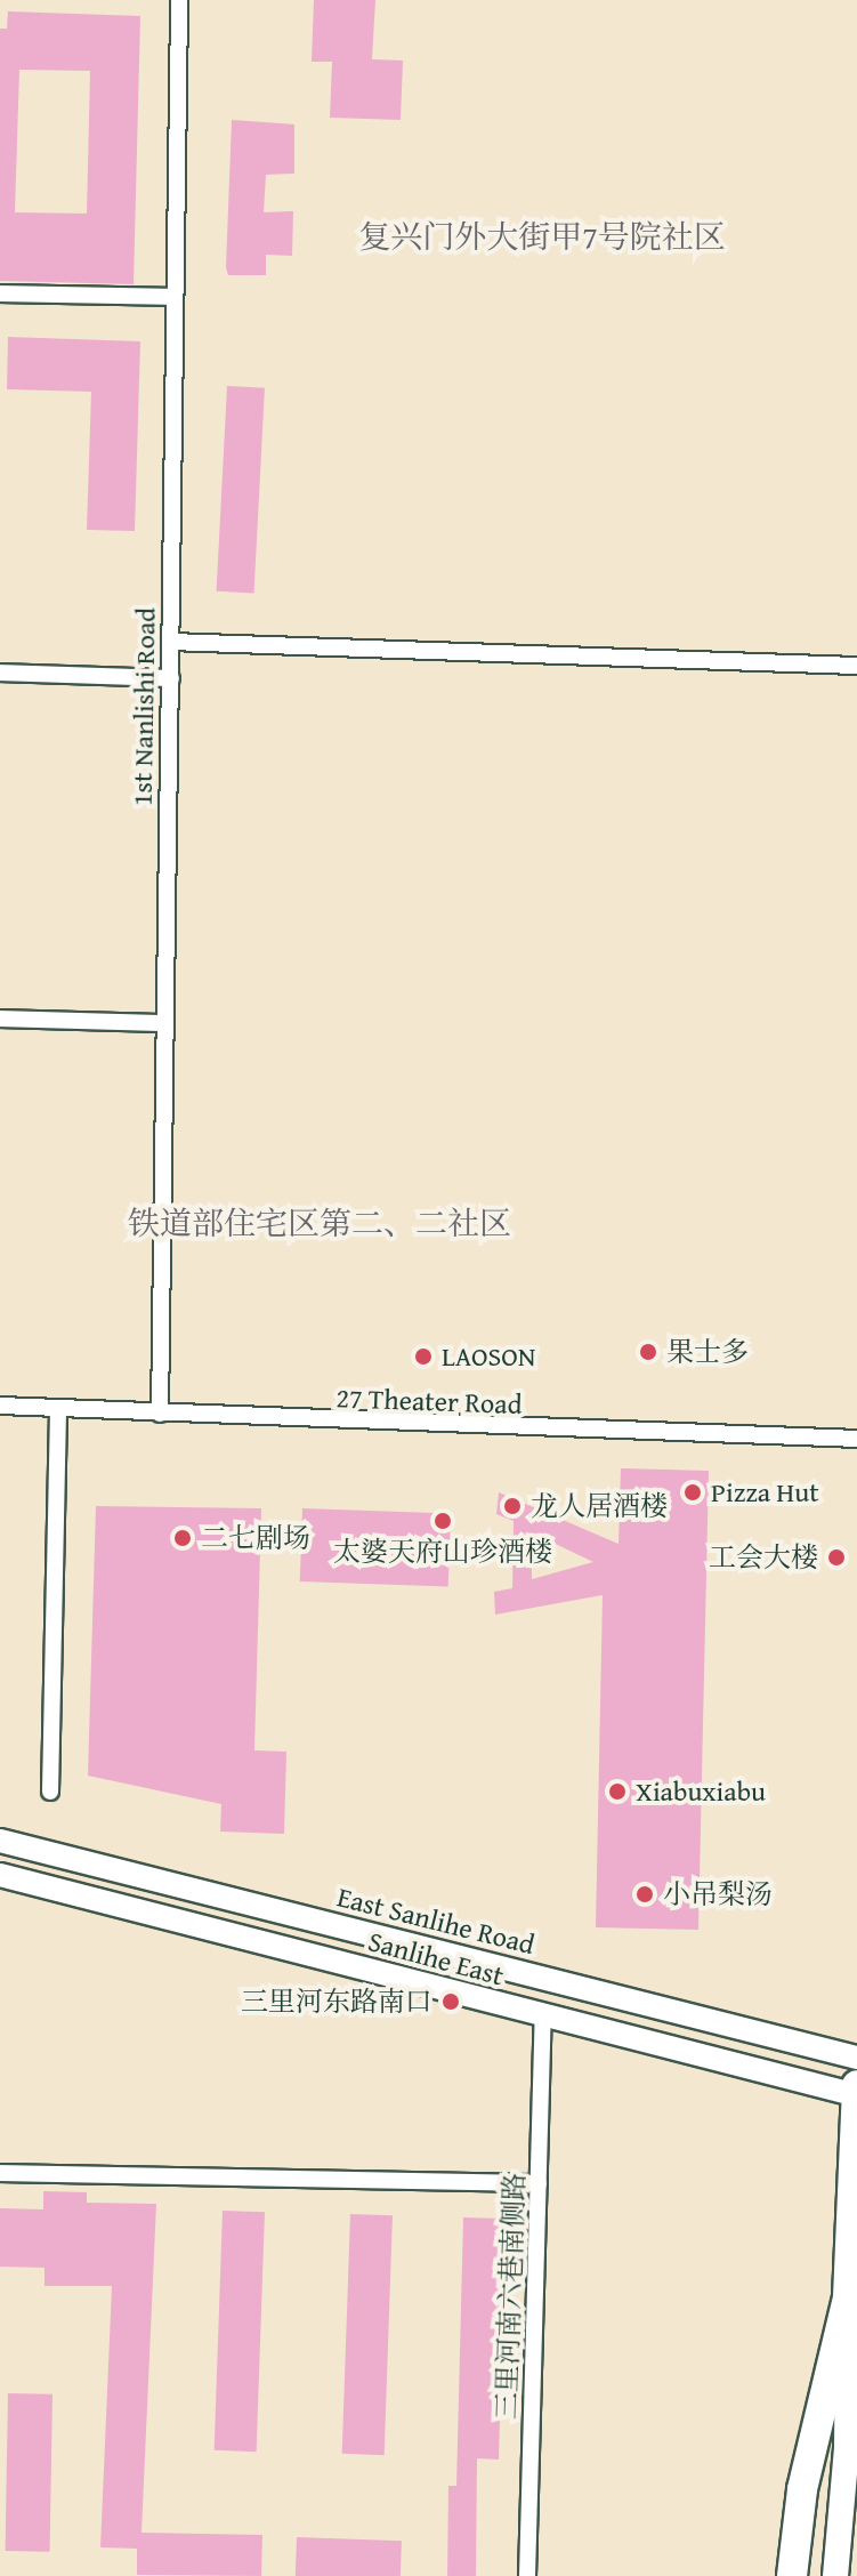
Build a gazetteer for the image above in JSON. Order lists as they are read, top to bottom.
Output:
{
  "streets": {
    "main road": ["East Sanlihe Road", "Sanlihe East"],
    "street": ["1st Nanlishi Road", "27 Theater Road", "三里河南六巷南侧路"]
  },
  "crossings": [
    ["1st Nanlishi Road", "27 Theater Road"],
    ["Sanlihe East", "三里河南六巷南侧路"]
  ],
  "districts": ["复兴门外大街甲7号院社区", "铁道部住宅区第二、二社区"],
  "places": [
    "果士多",
    "LAOSON",
    "Pizza Hut",
    "龙人居酒楼",
    "太婆天府山珍酒楼",
    "二七剧场",
    "工会大楼",
    "Xiabuxiabu",
    "小吊梨汤",
    "三里河东路南口"
  ]
}
